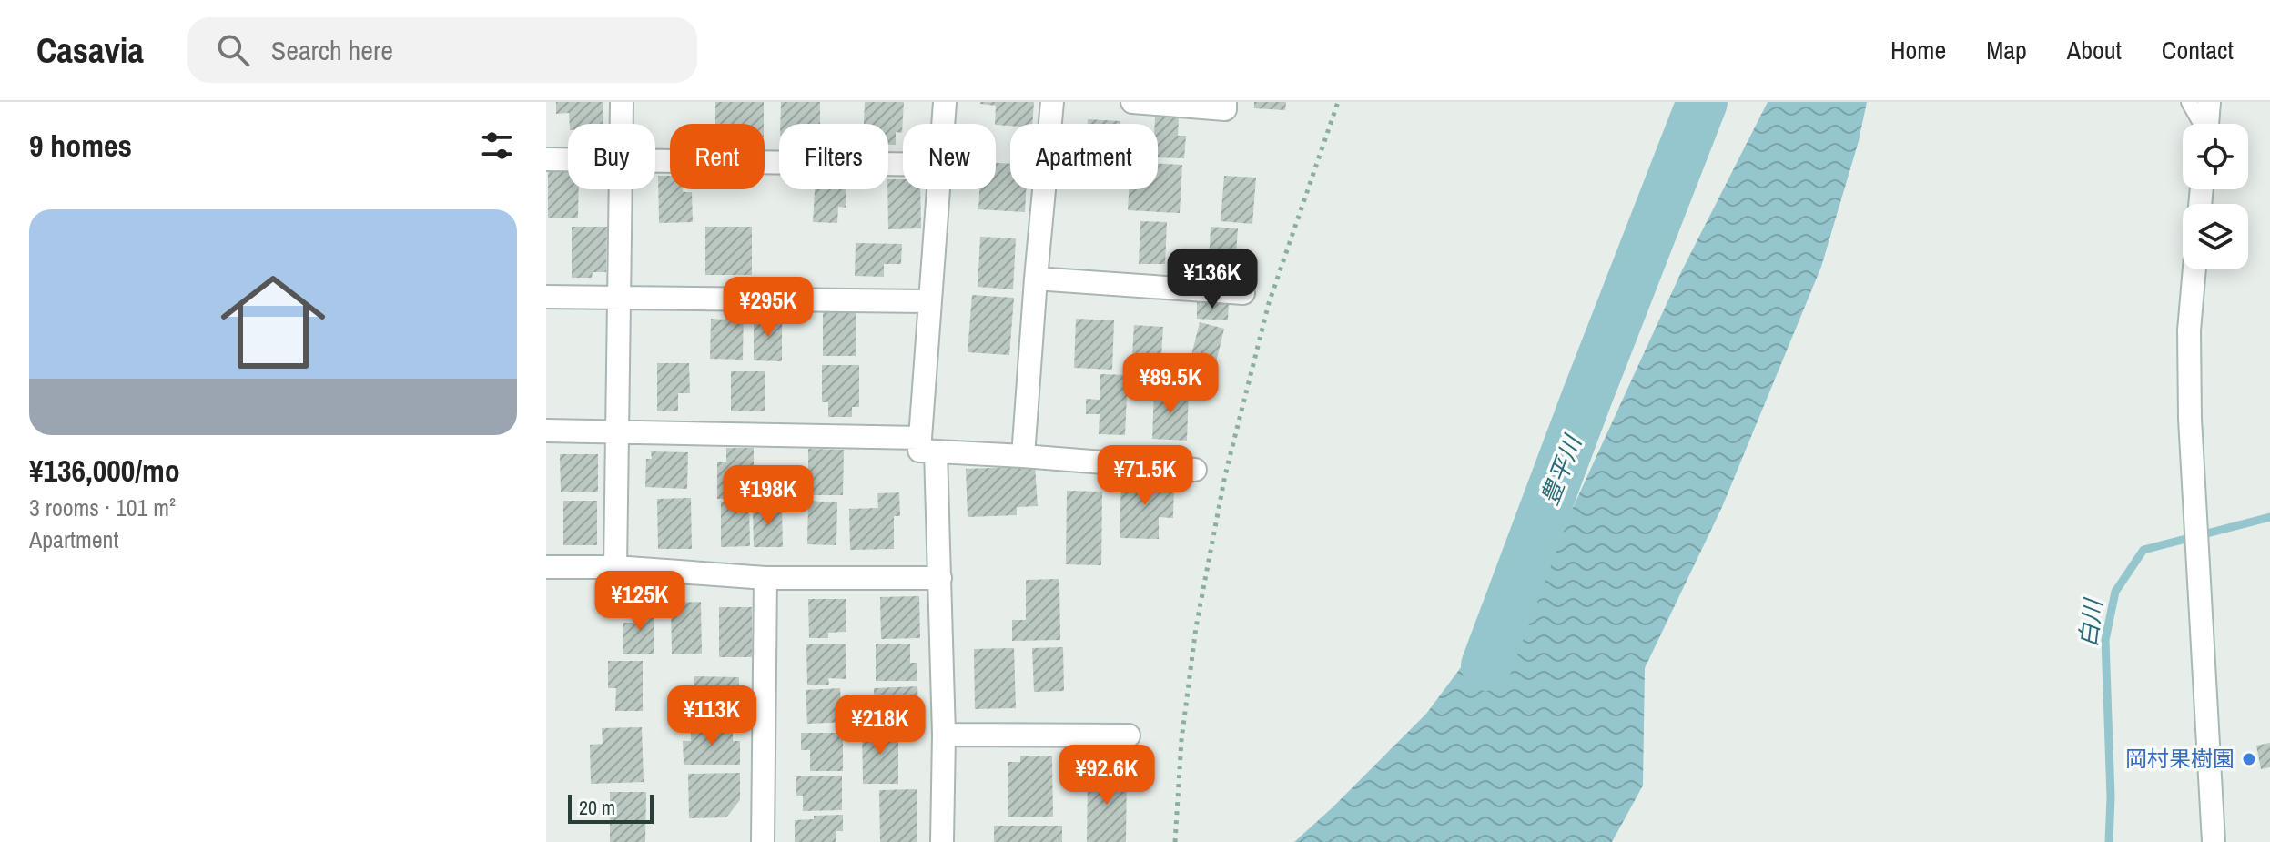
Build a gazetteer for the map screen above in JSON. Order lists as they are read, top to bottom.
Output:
{
  "water": ["豊平川", "白川"],
  "places": ["岡村果樹園"],
  "scale_bar": "20 m",
  "page": {
    "header": "Casavia",
    "search": "Search here",
    "nav": [
      "Home",
      "Map",
      "About",
      "Contact"
    ],
    "heading": "9 homes",
    "chip": [
      "Buy",
      "Rent",
      "Filters",
      "New",
      "Apartment"
    ],
    "list": [
      {
        "name": "¥136,000/mo",
        "note": "3 rooms · 101 m² · Apartment"
      }
    ],
    "price": [
      "¥136K",
      "¥295K",
      "¥89.5K",
      "¥71.5K",
      "¥198K",
      "¥125K",
      "¥113K",
      "¥218K",
      "¥92.6K"
    ],
    "scale": "20 m"
  }
}
